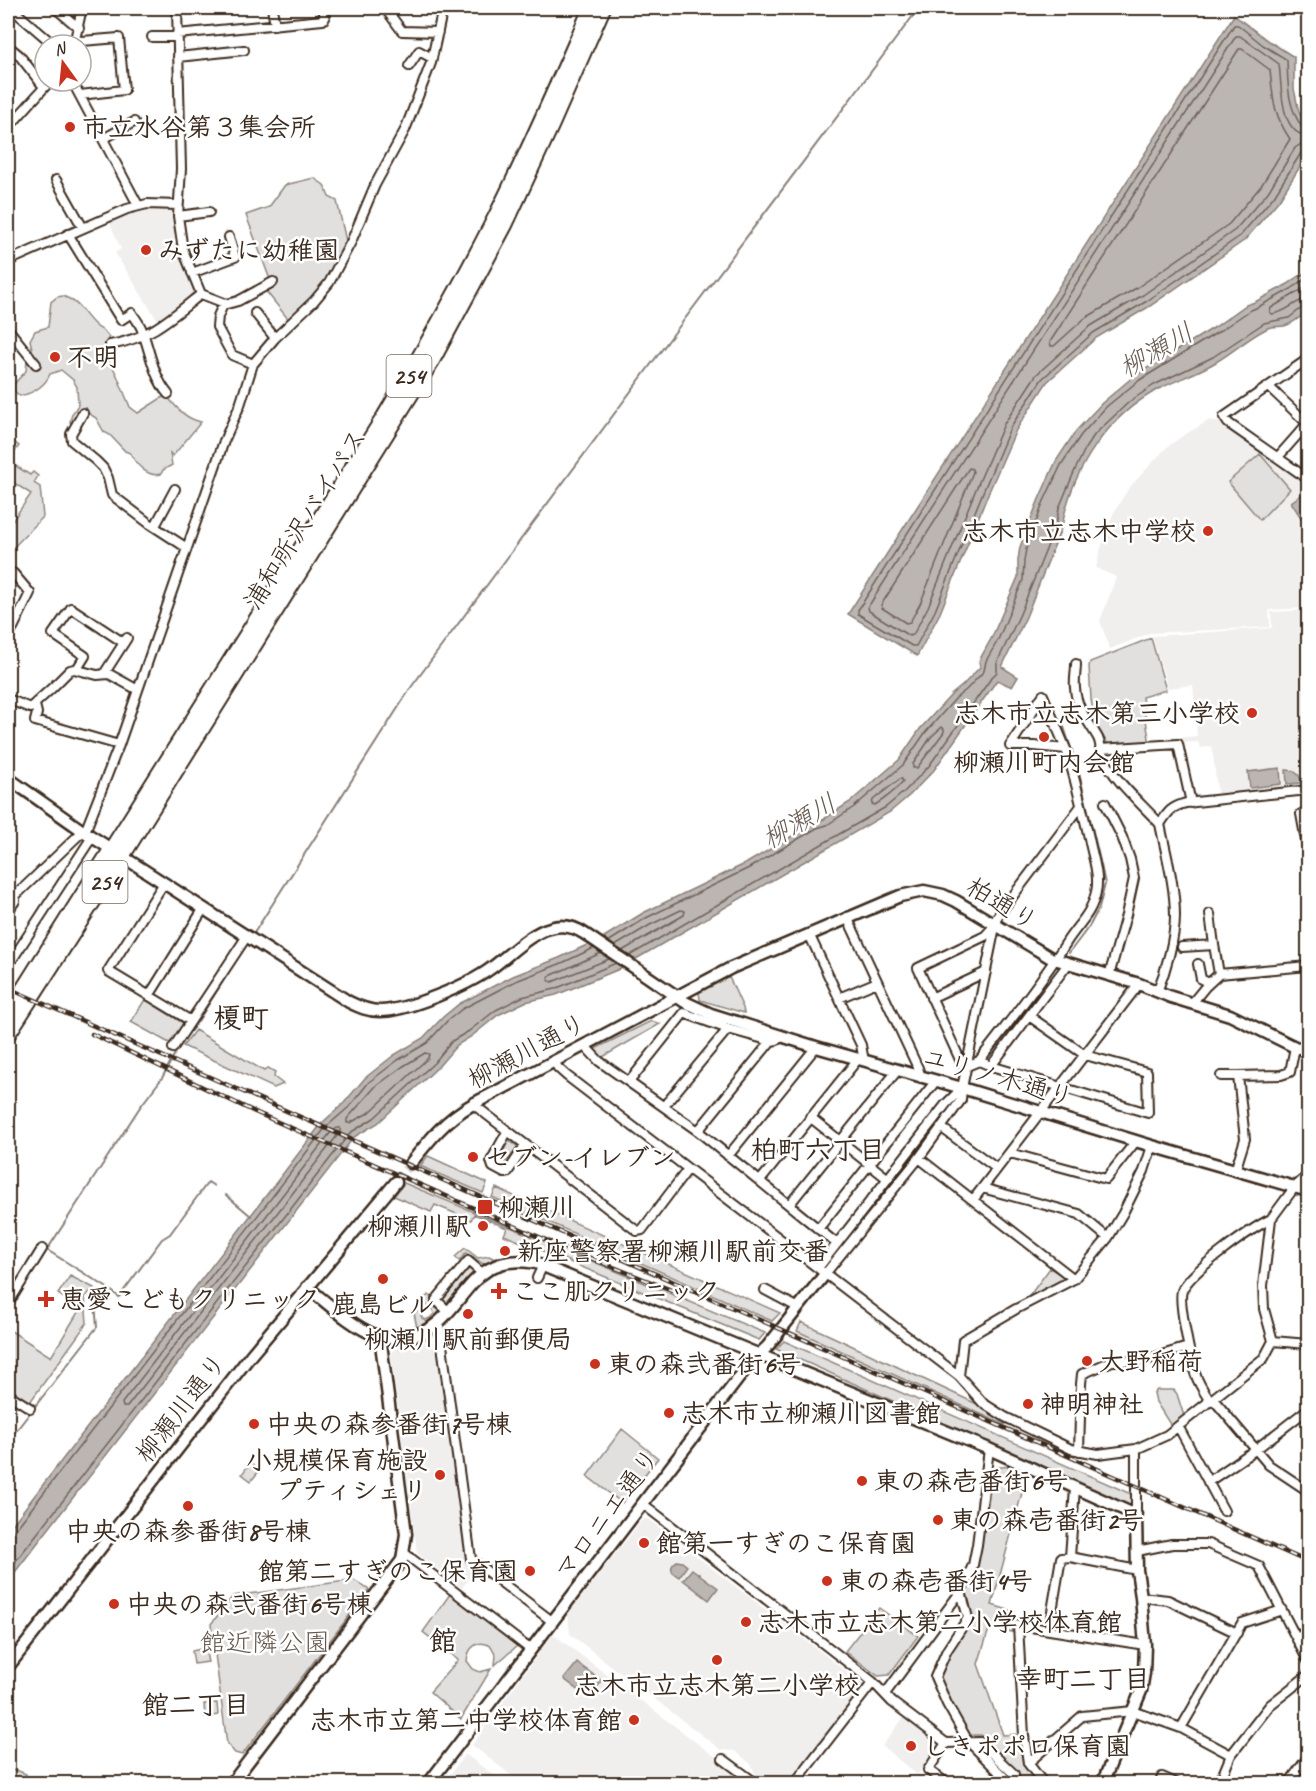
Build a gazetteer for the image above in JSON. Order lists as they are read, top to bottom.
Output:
{
  "streets": {
    "highway": ["254", "浦和所沢バイパス"],
    "street": [
      "柏通り",
      "柳瀬川通り",
      "ユリノ木通り",
      "マロニエ通り"
    ]
  },
  "crossings": [
    ["浦和所沢バイパス", "ユリノ木通り"],
    ["柏通り", "柳瀬川通り"],
    ["柏通り", "ユリノ木通り"],
    ["柳瀬川通り", "ユリノ木通り"]
  ],
  "districts": [
    "榎町",
    "柏町六丁目",
    "館",
    "幸町二丁目",
    "館二丁目"
  ],
  "water": ["柳瀬川"],
  "parks": ["館近隣公園"],
  "places": {
    "other": [
      "市立水谷第３集会所",
      "みずたに幼稚園",
      "不明",
      "志木市立志木中学校",
      "志木市立志木第三小学校",
      "柳瀬川町内会館",
      "セブン-イレブン",
      "柳瀬川駅",
      "新座警察署柳瀬川駅前交番",
      "鹿島ビル",
      "柳瀬川駅前郵便局",
      "大野稲荷",
      "東の森弐番街6号",
      "神明神社",
      "志木市立柳瀬川図書館",
      "中央の森参番街7号棟",
      "小規模保育施設 プティシェリ",
      "東の森壱番街6号",
      "中央の森参番街8号棟",
      "東の森壱番街2号",
      "館第一すぎのこ保育園",
      "館第二すぎのこ保育園",
      "東の森壱番街4号",
      "中央の森弐番街6号棟",
      "志木市立志木第二小学校体育館",
      "志木市立志木第二小学校",
      "志木市立第二中学校体育館",
      "しきポポロ保育園"
    ],
    "transit": ["柳瀬川"],
    "health": ["ここ肌クリニック", "恵愛こどもクリニック"]
  },
  "north": "top"
}
